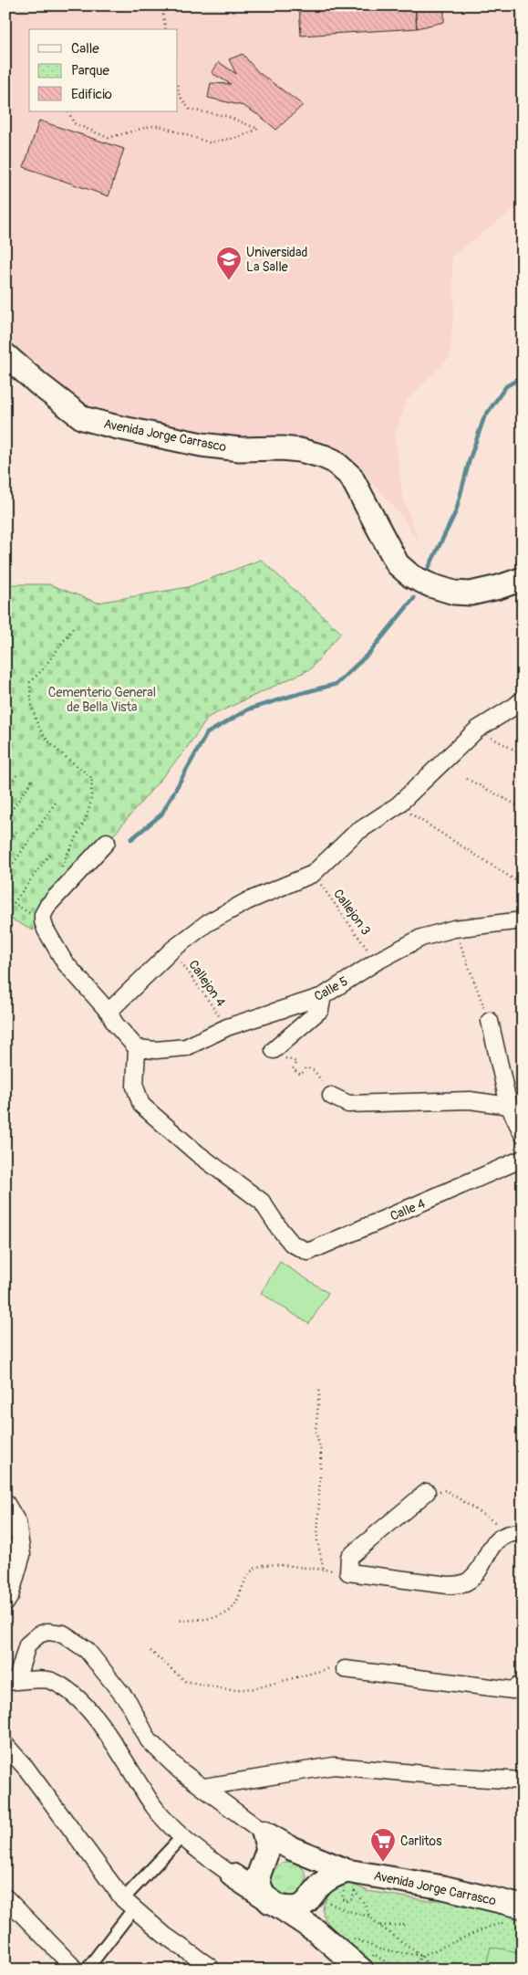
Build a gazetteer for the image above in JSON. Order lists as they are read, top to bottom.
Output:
{
  "streets": {
    "main road": ["Avenida Jorge Carrasco"],
    "street": ["Calle 5", "Calle 4"],
    "path": ["Callejon 3", "Callejon 4"]
  },
  "crossings": [
    ["Callejon 3", "Calle 5"],
    ["Callejon 4", "Calle 5"],
    ["Calle 5", "Calle 4"]
  ],
  "parks": ["Cementerio General de Bella Vista"],
  "places": {
    "school or university": ["Universidad La Salle"],
    "supermarket": ["Carlitos"]
  },
  "legend": ["Calle", "Parque", "Edificio"]
}
